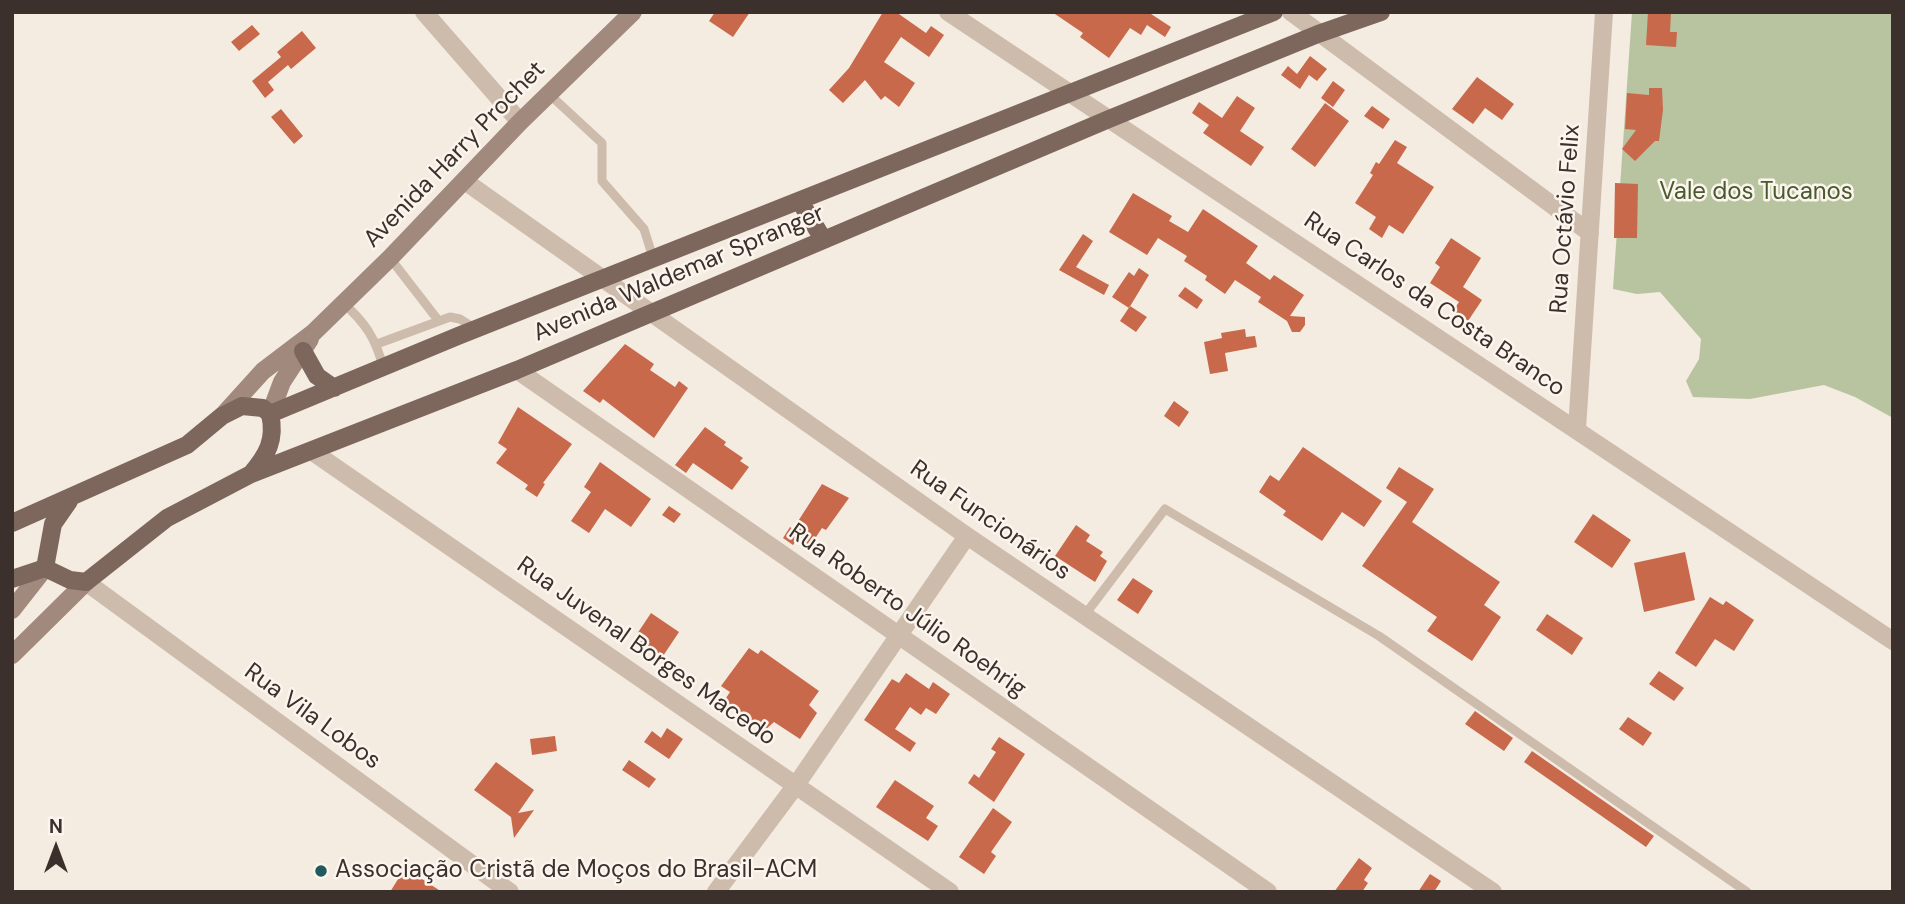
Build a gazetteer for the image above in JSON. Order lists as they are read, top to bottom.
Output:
{
  "streets": {
    "main road": ["Avenida Waldemar Spranger"],
    "street": [
      "Avenida Harry Prochet",
      "Rua Octávio Felix",
      "Rua Carlos da Costa Branco",
      "Rua Funcionários",
      "Rua Roberto Júlio Roehrig",
      "Rua Juvenal Borges Macedo",
      "Rua Vila Lobos"
    ]
  },
  "crossings": [
    ["Avenida Harry Prochet", "Avenida Waldemar Spranger"],
    ["Avenida Harry Prochet", "Rua Funcionários"],
    ["Rua Octávio Felix", "Rua Carlos da Costa Branco"],
    ["Avenida Waldemar Spranger", "Rua Carlos da Costa Branco"],
    ["Avenida Waldemar Spranger", "Rua Funcionários"],
    ["Avenida Waldemar Spranger", "Rua Roberto Júlio Roehrig"],
    ["Avenida Waldemar Spranger", "Rua Juvenal Borges Macedo"],
    ["Avenida Waldemar Spranger", "Rua Vila Lobos"]
  ],
  "parks": ["Vale dos Tucanos"],
  "places": ["Associação Cristã de Moços do Brasil-ACM"],
  "north": "top"
}
